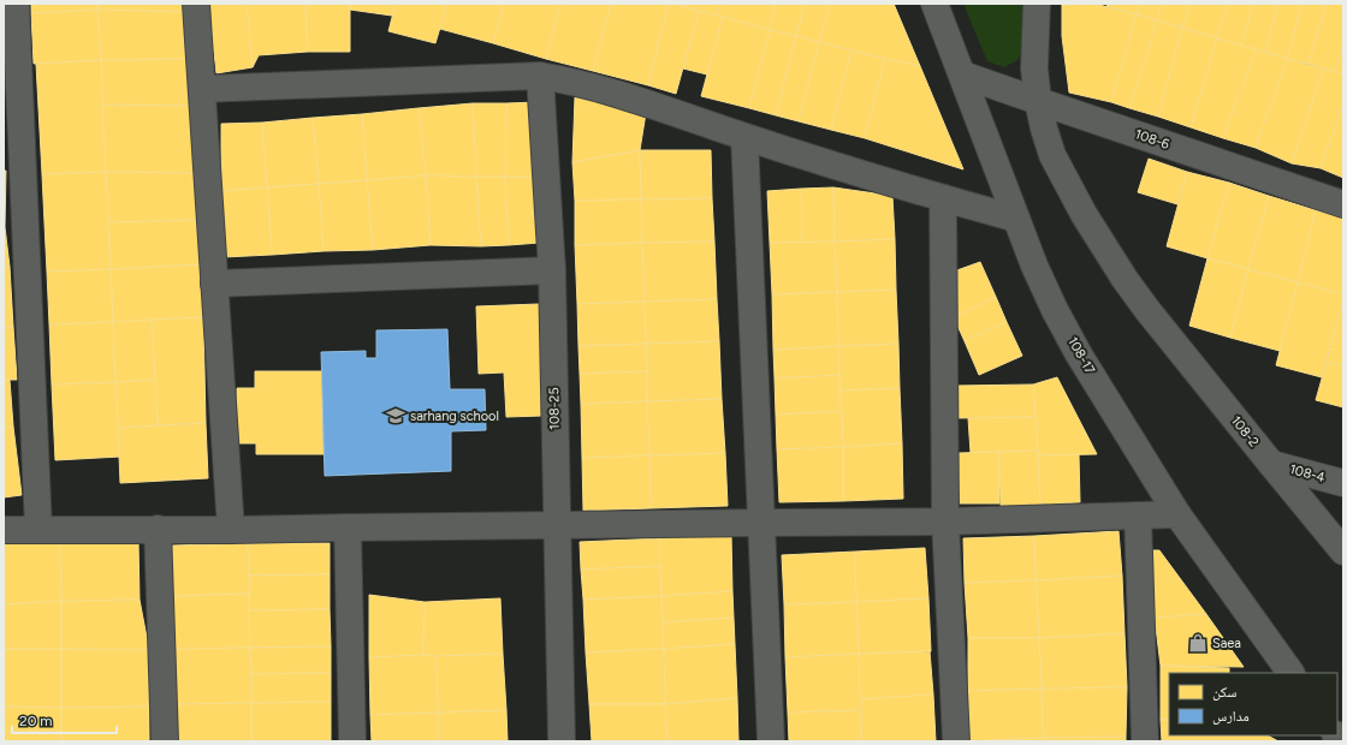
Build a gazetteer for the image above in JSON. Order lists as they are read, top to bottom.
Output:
{
  "streets": {
    "street": [
      "108-6",
      "108-17",
      "108-25",
      "108-2",
      "108-4"
    ]
  },
  "crossings": [
    ["108-6", "108-17"],
    ["108-6", "108-2"],
    ["108-2", "108-4"]
  ],
  "places": {
    "school or university": ["sarhang school"],
    "shop": ["Saea"]
  },
  "legend": ["سكن", "مدارس"],
  "scale_bar": "20 m"
}
